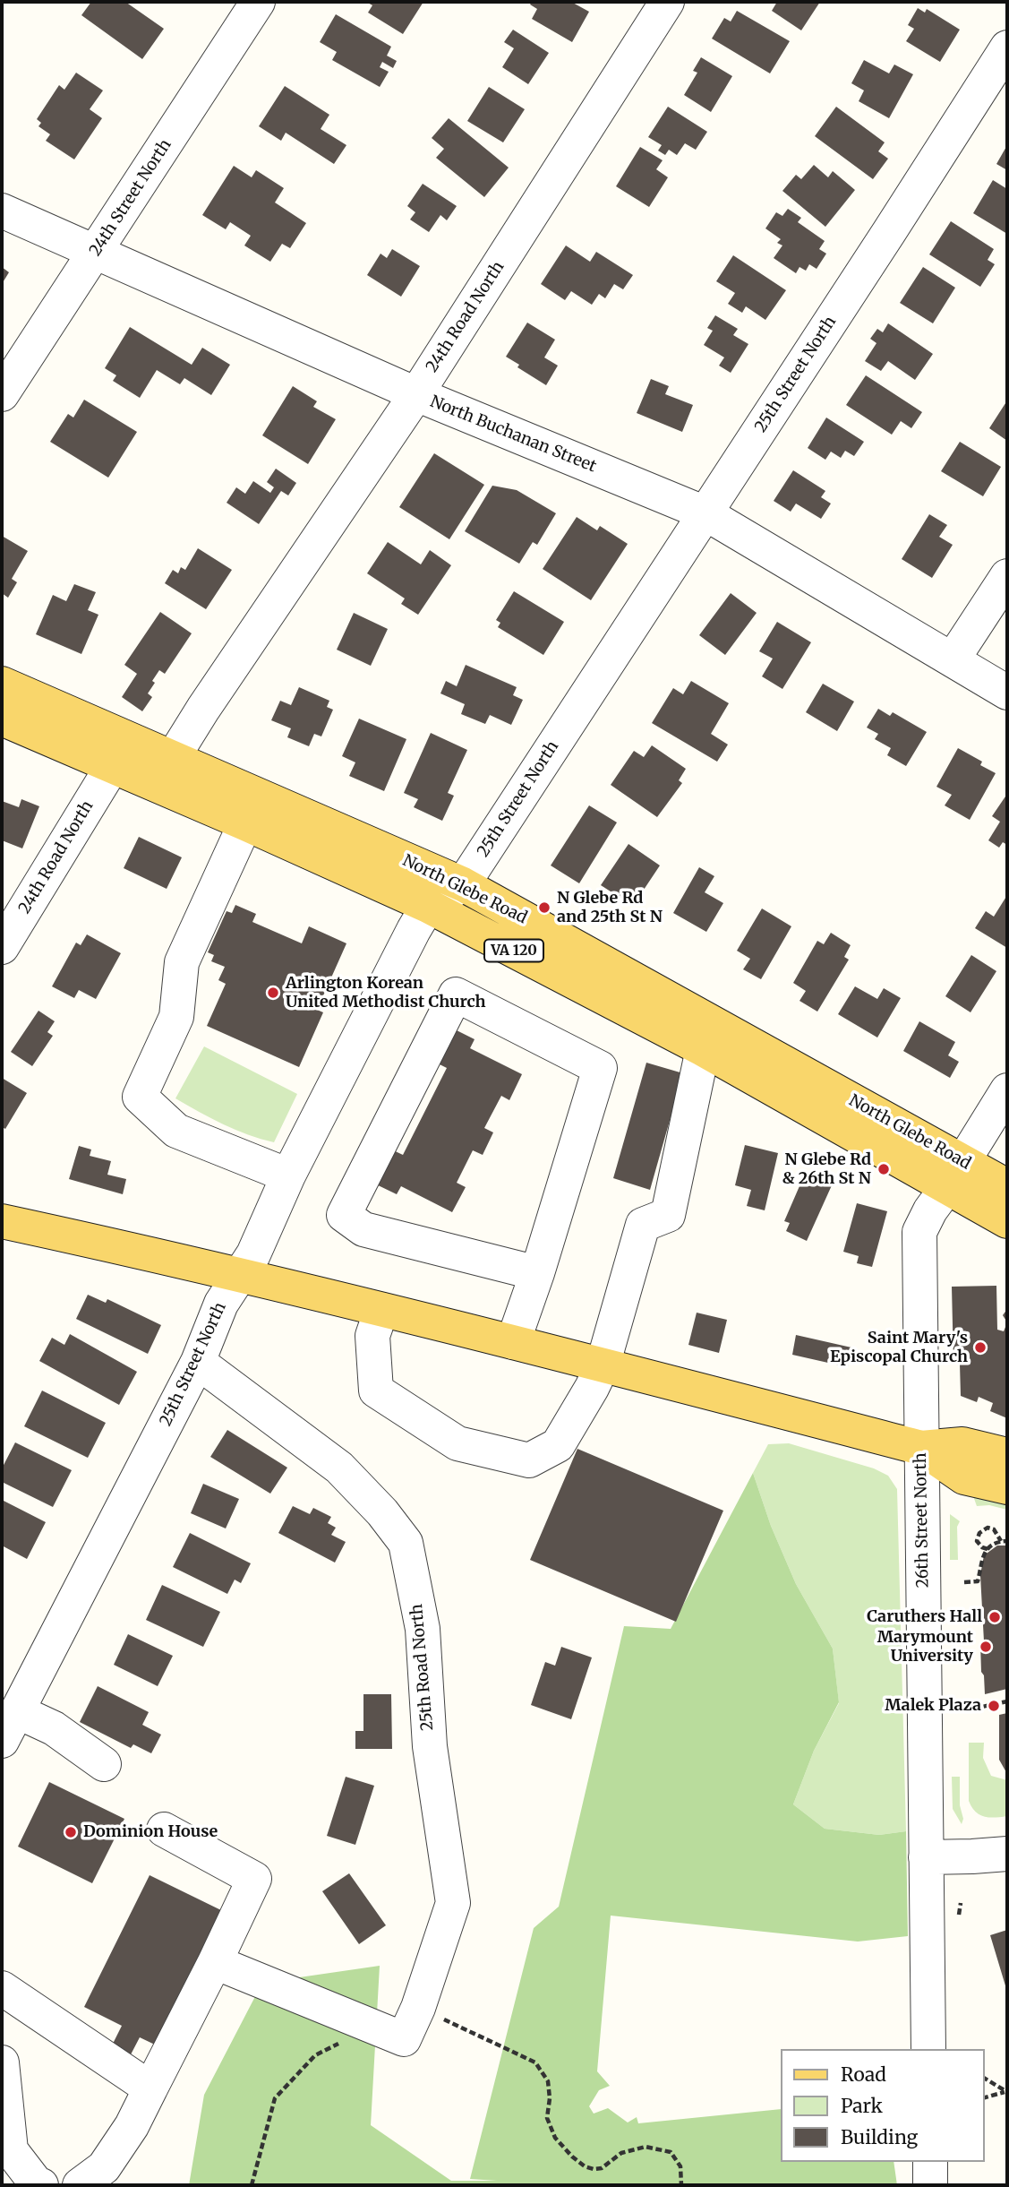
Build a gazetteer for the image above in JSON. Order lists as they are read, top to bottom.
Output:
{
  "streets": {
    "main road": ["North Glebe Road", "VA 120"],
    "street": [
      "24th Street North",
      "24th Road North",
      "25th Street North",
      "North Buchanan Street",
      "26th Street North",
      "25th Road North"
    ]
  },
  "crossings": [
    ["24th Street North", "North Buchanan Street"],
    ["24th Road North", "North Buchanan Street"],
    ["24th Road North", "North Glebe Road"],
    ["25th Street North", "North Buchanan Street"],
    ["25th Street North", "North Glebe Road"],
    ["25th Street North", "25th Road North"],
    ["North Glebe Road", "26th Street North"]
  ],
  "places": [
    "N Glebe Rd and 25th St N",
    "Arlington Korean United Methodist Church",
    "N Glebe Rd & 26th St N",
    "Saint Mary's Episcopal Church",
    "Caruthers Hall",
    "Marymount University",
    "Malek Plaza",
    "Dominion House"
  ],
  "legend": ["Road", "Park", "Building"]
}
